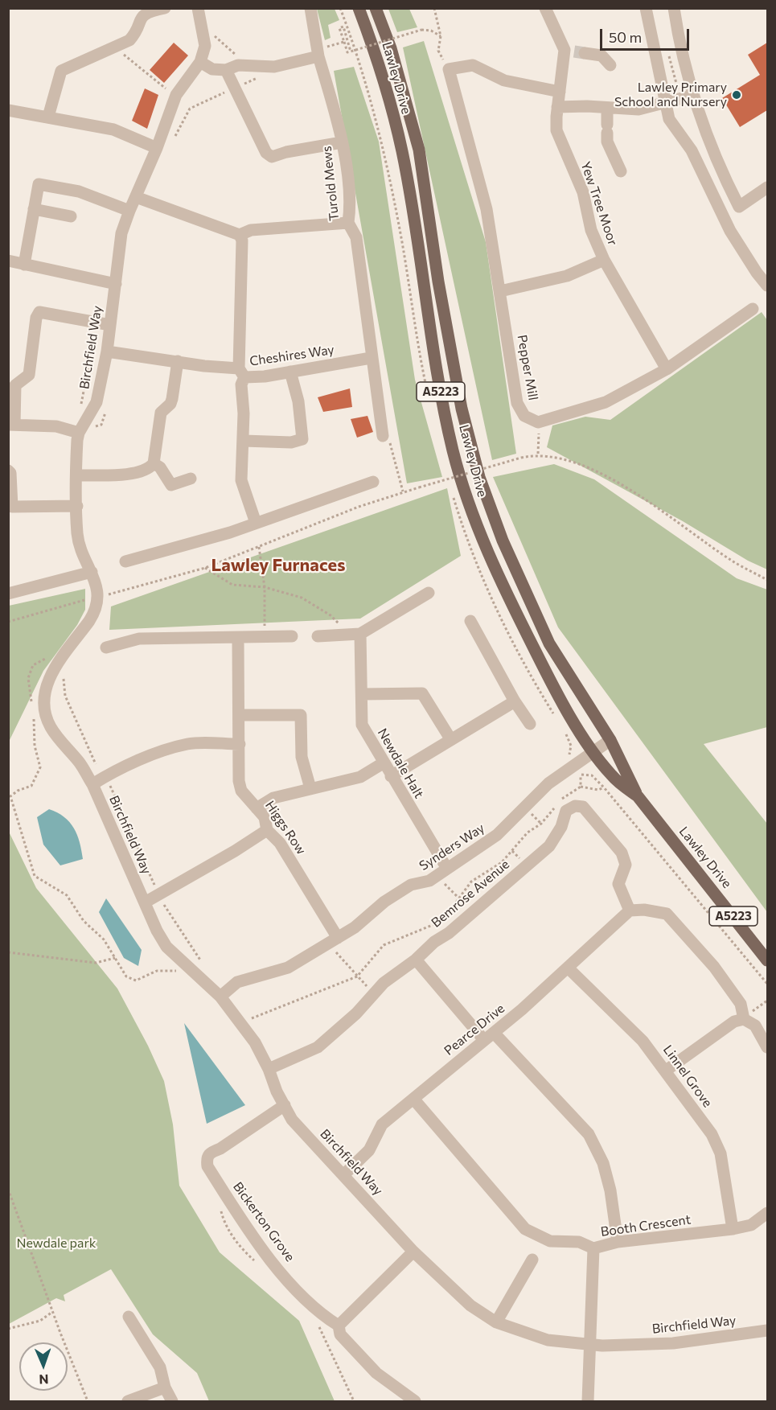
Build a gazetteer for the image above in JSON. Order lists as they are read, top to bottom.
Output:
{
  "streets": {
    "main road": ["Lawley Drive", "A5223"],
    "street": [
      "Turold Mews",
      "Yew Tree Moor",
      "Birchfield Way",
      "Cheshires Way",
      "Pepper Mill",
      "Newdale Halt",
      "Higgs Row",
      "Synders Way",
      "Bemrose Avenue",
      "Pearce Drive",
      "Linnel Grove",
      "Bickerton Grove",
      "Booth Crescent"
    ]
  },
  "crossings": [
    ["Lawley Drive", "Synders Way"],
    ["Turold Mews", "Cheshires Way"],
    ["Birchfield Way", "Cheshires Way"],
    ["Birchfield Way", "Synders Way"],
    ["Birchfield Way", "Bemrose Avenue"],
    ["Birchfield Way", "Pearce Drive"],
    ["Birchfield Way", "Bickerton Grove"],
    ["Newdale Halt", "Synders Way"],
    ["Higgs Row", "Synders Way"],
    ["Bemrose Avenue", "Pearce Drive"],
    ["Pearce Drive", "Linnel Grove"],
    ["Pearce Drive", "Booth Crescent"],
    ["Linnel Grove", "Booth Crescent"]
  ],
  "districts": ["Lawley Furnaces"],
  "parks": ["Newdale park"],
  "places": ["Lawley Primary School and Nursery"],
  "scale_bar": "50 m",
  "north": "bottom"
}
